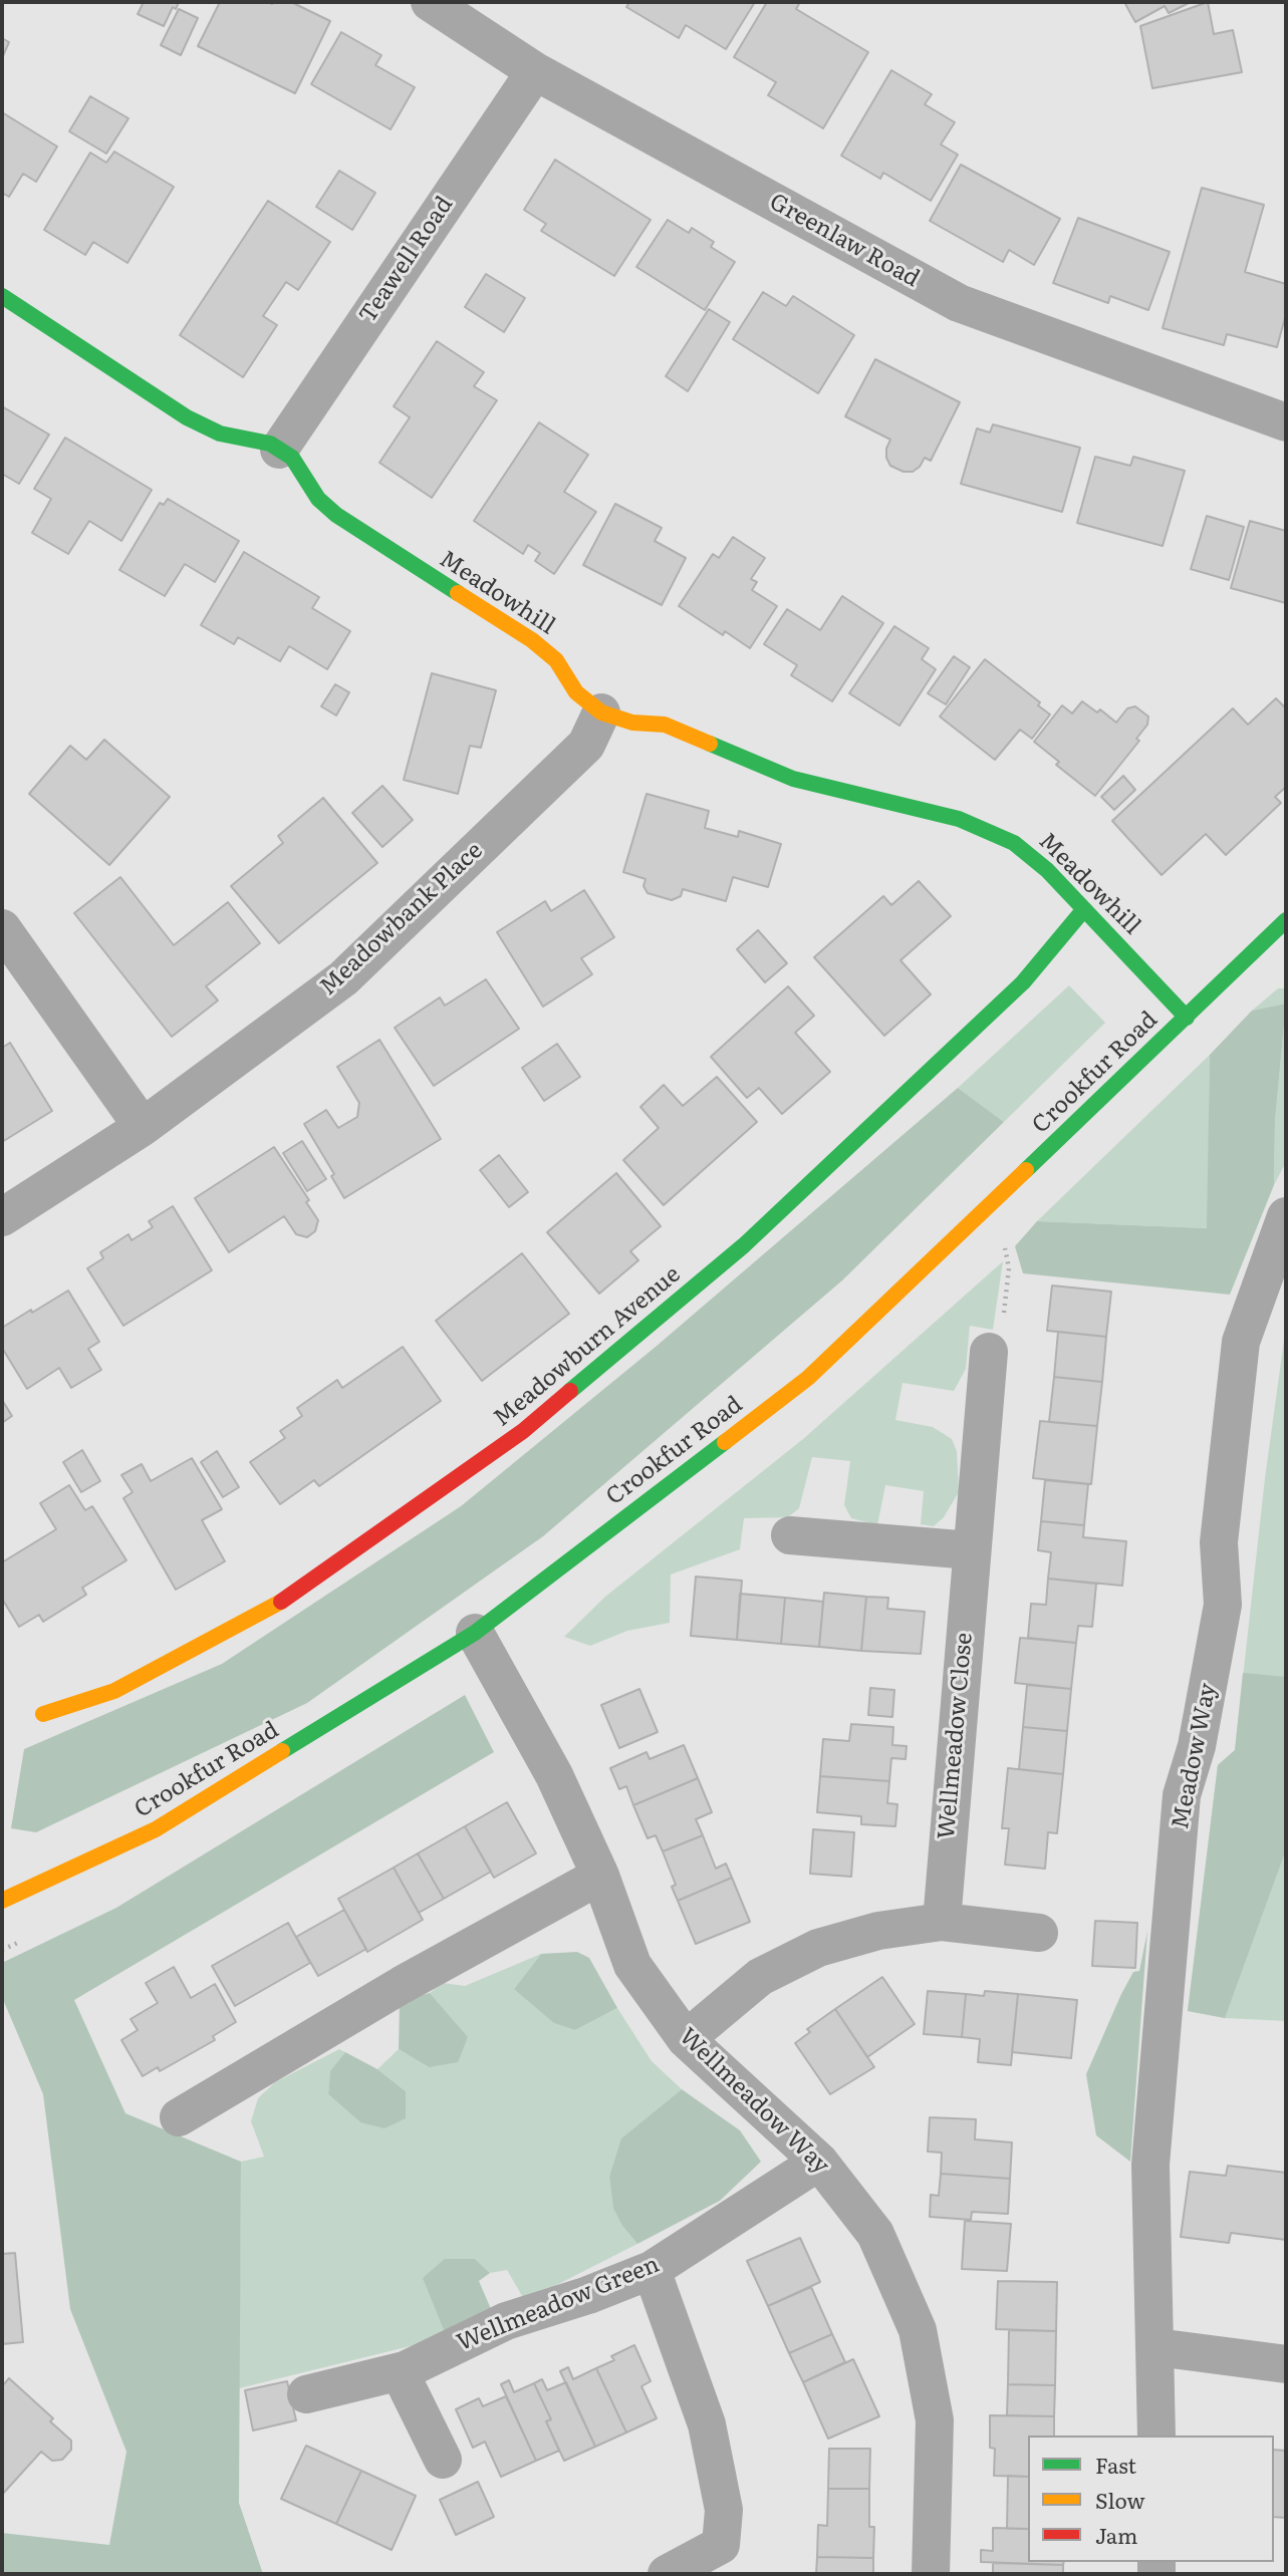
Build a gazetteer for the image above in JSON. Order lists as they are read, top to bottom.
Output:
{
  "streets": {
    "street": [
      "Greenlaw Road",
      "Teawell Road",
      "Meadowhill",
      "Meadowbank Place",
      "Crookfur Road",
      "Meadowburn Avenue",
      "Wellmeadow Close",
      "Meadow Way",
      "Wellmeadow Way",
      "Wellmeadow Green"
    ]
  },
  "crossings": [
    ["Greenlaw Road", "Teawell Road"],
    ["Teawell Road", "Meadowhill"],
    ["Meadowhill", "Meadowbank Place"],
    ["Meadowhill", "Crookfur Road"],
    ["Meadowhill", "Meadowburn Avenue"],
    ["Crookfur Road", "Wellmeadow Way"],
    ["Wellmeadow Way", "Wellmeadow Green"]
  ],
  "legend": ["Fast", "Slow", "Jam"]
}
